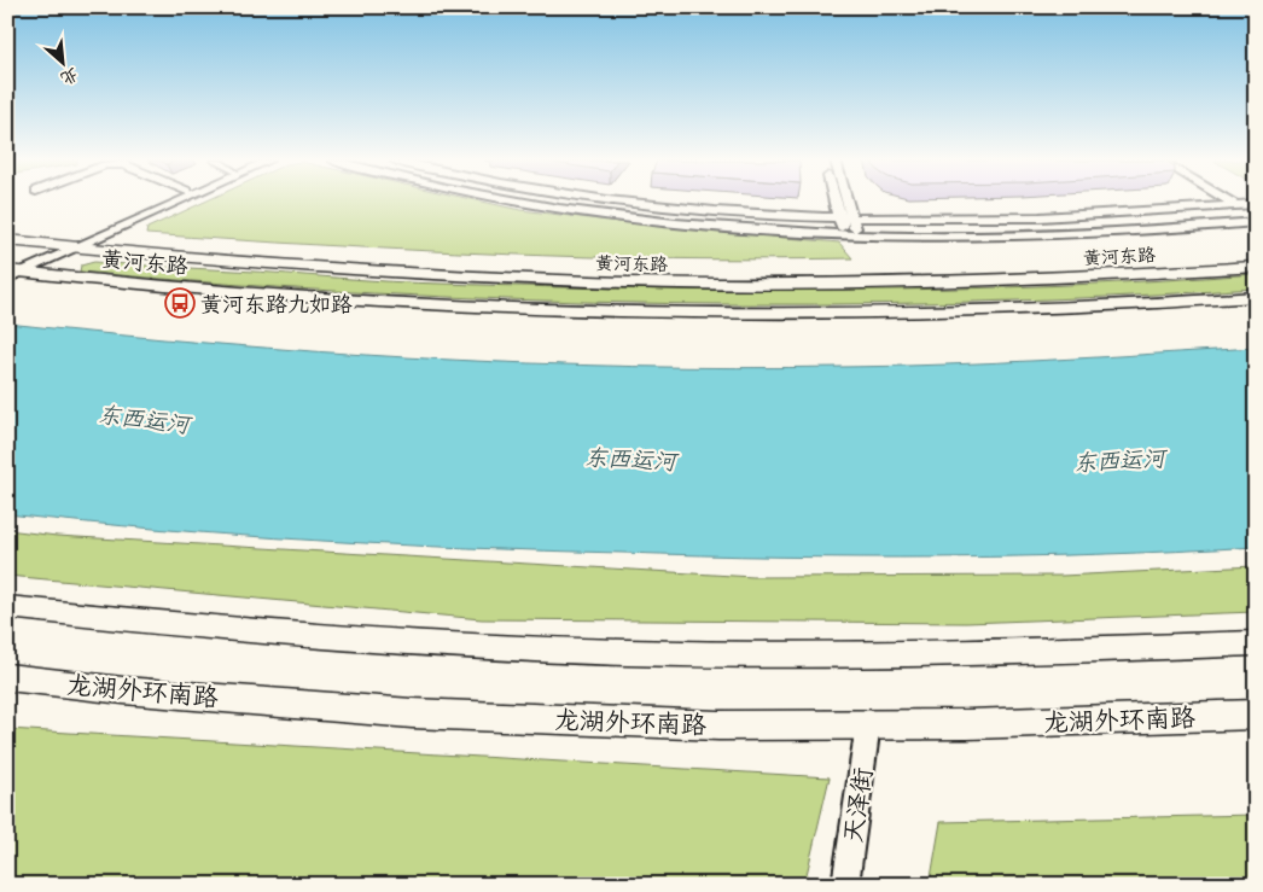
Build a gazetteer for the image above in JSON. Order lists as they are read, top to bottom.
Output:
{
  "streets": {
    "main road": ["黄河东路", "龙湖外环南路"],
    "street": ["天泽街"]
  },
  "crossings": [
    ["龙湖外环南路", "天泽街"]
  ],
  "water": ["东西运河"],
  "places": {
    "bus stop": ["黄河东路九如路"]
  },
  "north": "bottom right"
}
